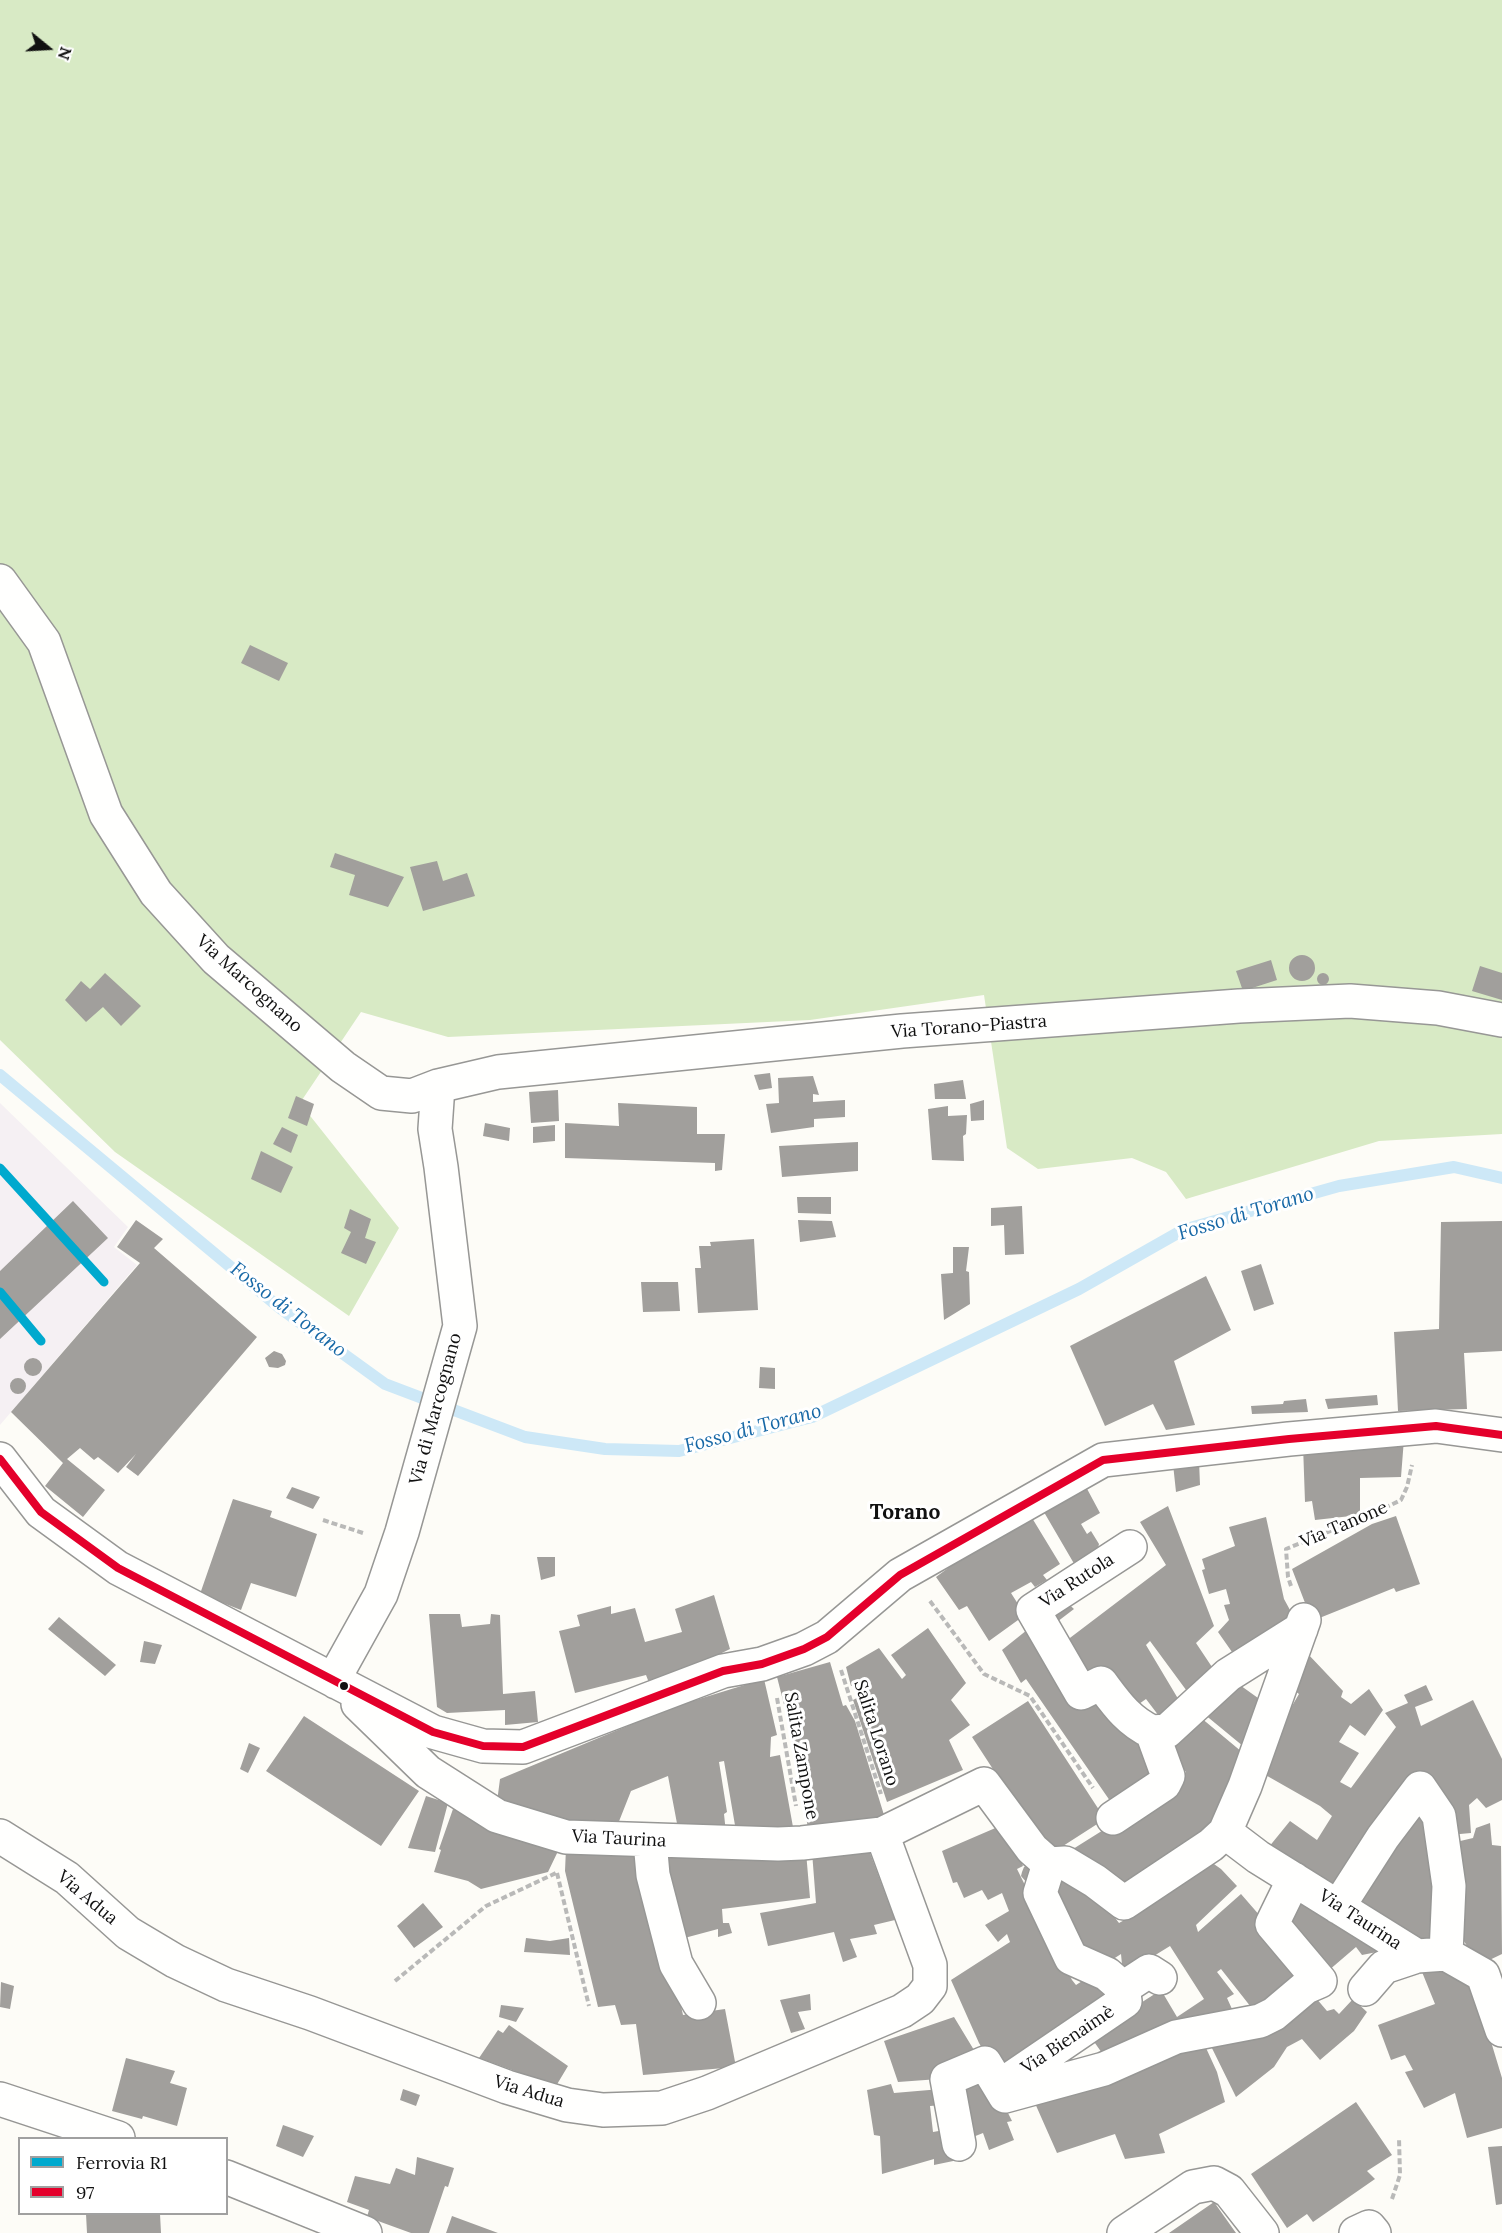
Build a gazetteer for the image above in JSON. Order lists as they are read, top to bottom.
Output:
{
  "streets": {
    "street": [
      "Via Marcognano",
      "Via Torano-Piastra",
      "Via di Marcognano",
      "Via Rutola",
      "Via Taurina",
      "Via Adua",
      "Via Bienaimè"
    ],
    "path": ["Via Tanone", "Salita Lorano", "Salita Zampone"]
  },
  "crossings": [
    ["Via Marcognano", "Via Torano-Piastra"],
    ["Via Marcognano", "Via di Marcognano"],
    ["Via Torano-Piastra", "Via di Marcognano"],
    ["Via di Marcognano", "Via Taurina"],
    ["Salita Lorano", "Via Taurina"],
    ["Salita Lorano", "Via Adua"],
    ["Salita Zampone", "Via Taurina"],
    ["Via Taurina", "Via Adua"],
    ["Via Taurina", "Via Bienaimè"]
  ],
  "districts": ["Torano"],
  "water": ["Fosso di Torano"],
  "lines": ["rail line R1", "transit line 97"],
  "legend": ["Ferrovia R1", "97"],
  "north": "right"
}
